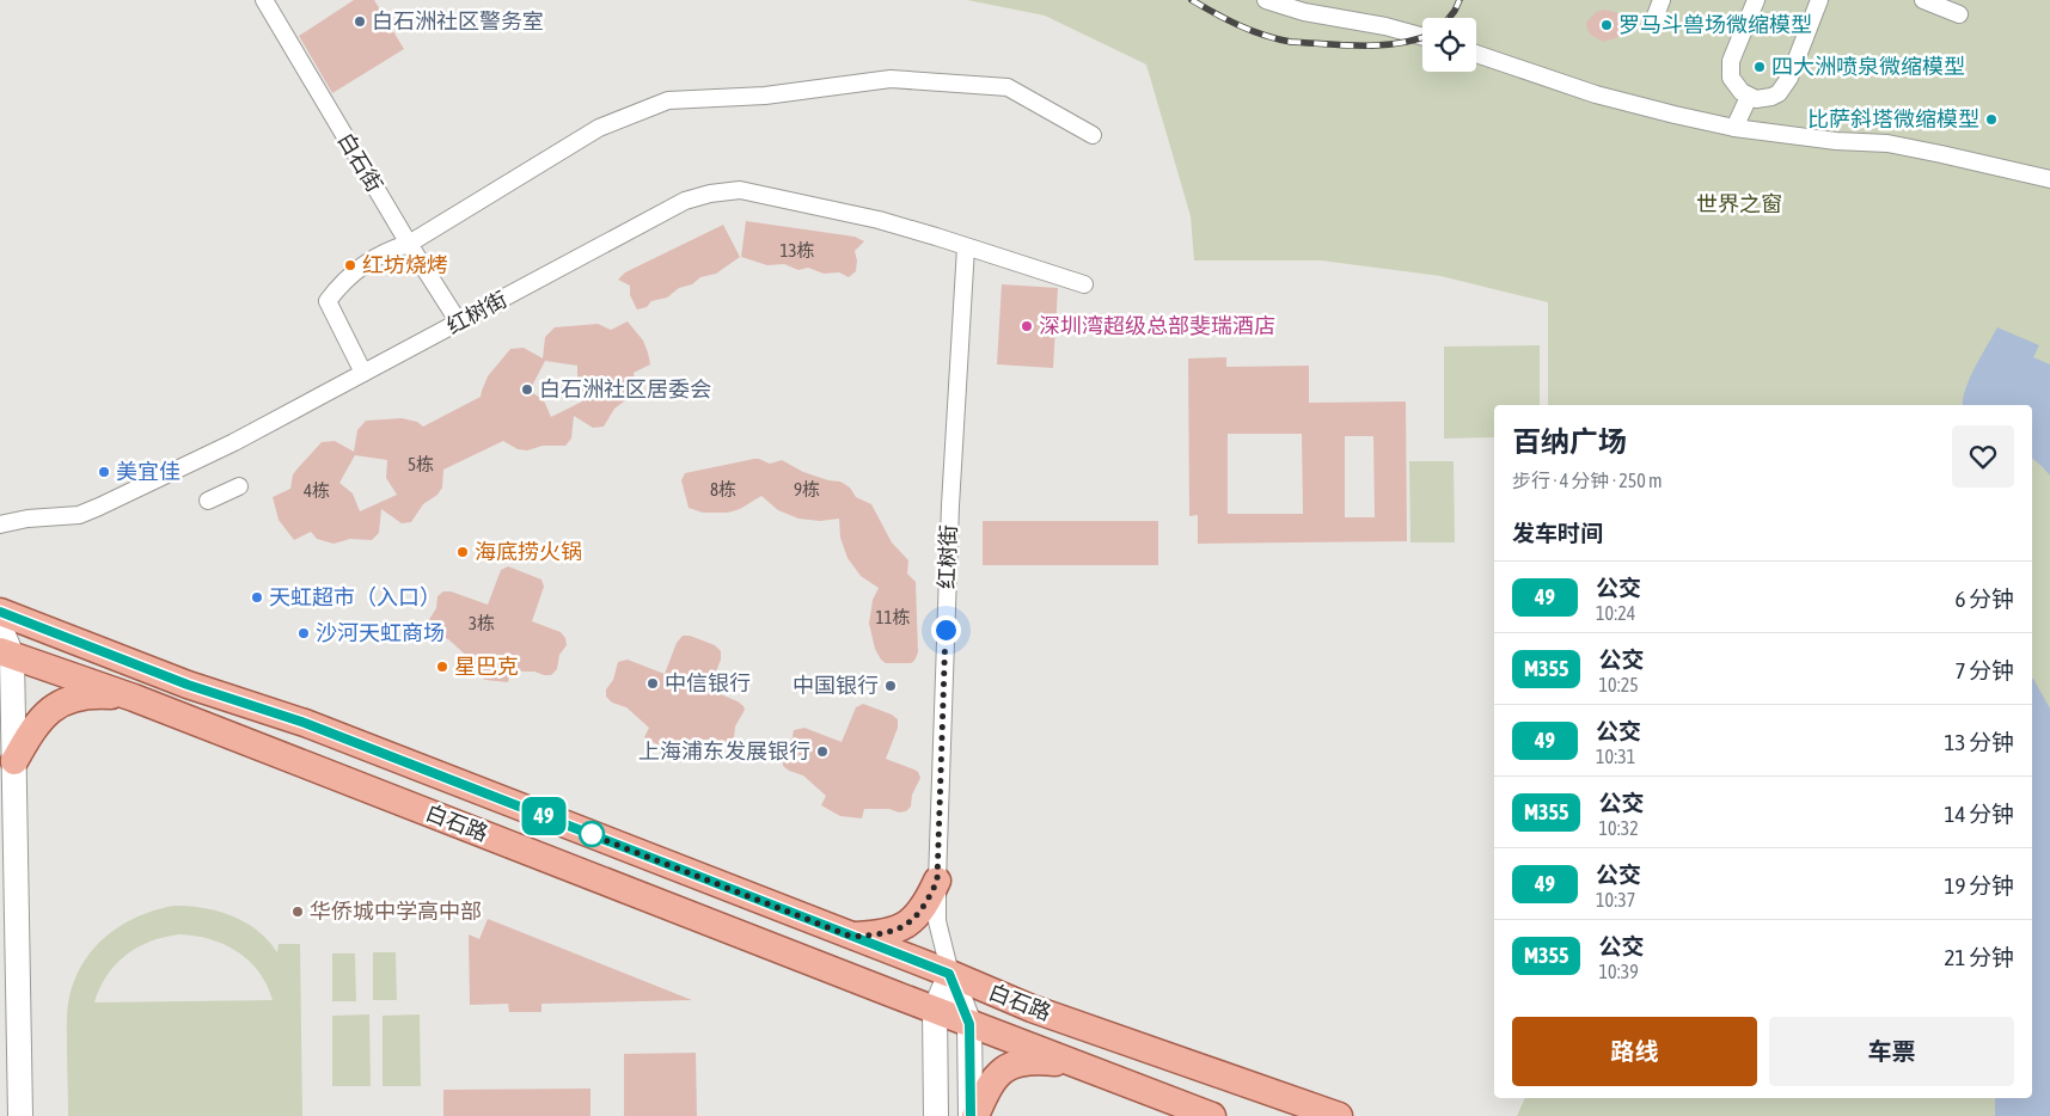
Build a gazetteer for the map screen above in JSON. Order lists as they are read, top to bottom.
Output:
{
  "streets": {
    "main road": ["白石路"],
    "street": ["白石街", "红树街"]
  },
  "crossings": [
    ["白石街", "红树街"],
    ["红树街", "白石路"]
  ],
  "parks": ["世界之窗"],
  "places": [
    "白石洲社区警务室",
    "罗马斗兽场微缩模型",
    "四大洲喷泉微缩模型",
    "比萨斜塔微缩模型",
    "红坊烧烤",
    "深圳湾超级总部斐瑞酒店",
    "白石洲社区居委会",
    "美宜佳",
    "海底捞火锅",
    "天虹超市（入口）",
    "沙河天虹商场",
    "星巴克",
    "中信银行",
    "中国银行",
    "上海浦东发展银行",
    "华侨城中学高中部"
  ],
  "lines": ["bus line 49"],
  "house_numbers": [
    "13栋",
    "5栋",
    "8栋",
    "9栋",
    "4栋",
    "11栋",
    "3栋"
  ],
  "page": {
    "on_map": "49",
    "heading": [
      ["百纳广场", "步行 · 4 分钟 · 250 m"],
      "发车时间"
    ],
    "list": [
      {
        "mark": "49",
        "name": "公交",
        "note": "10:24",
        "value": "6 分钟"
      },
      {
        "mark": "M355",
        "name": "公交",
        "note": "10:25",
        "value": "7 分钟"
      },
      {
        "mark": "49",
        "name": "公交",
        "note": "10:31",
        "value": "13 分钟"
      },
      {
        "mark": "M355",
        "name": "公交",
        "note": "10:32",
        "value": "14 分钟"
      },
      {
        "mark": "49",
        "name": "公交",
        "note": "10:37",
        "value": "19 分钟"
      },
      {
        "mark": "M355",
        "name": "公交",
        "note": "10:39",
        "value": "21 分钟"
      }
    ],
    "buttons": ["路线", "车票"]
  }
}
